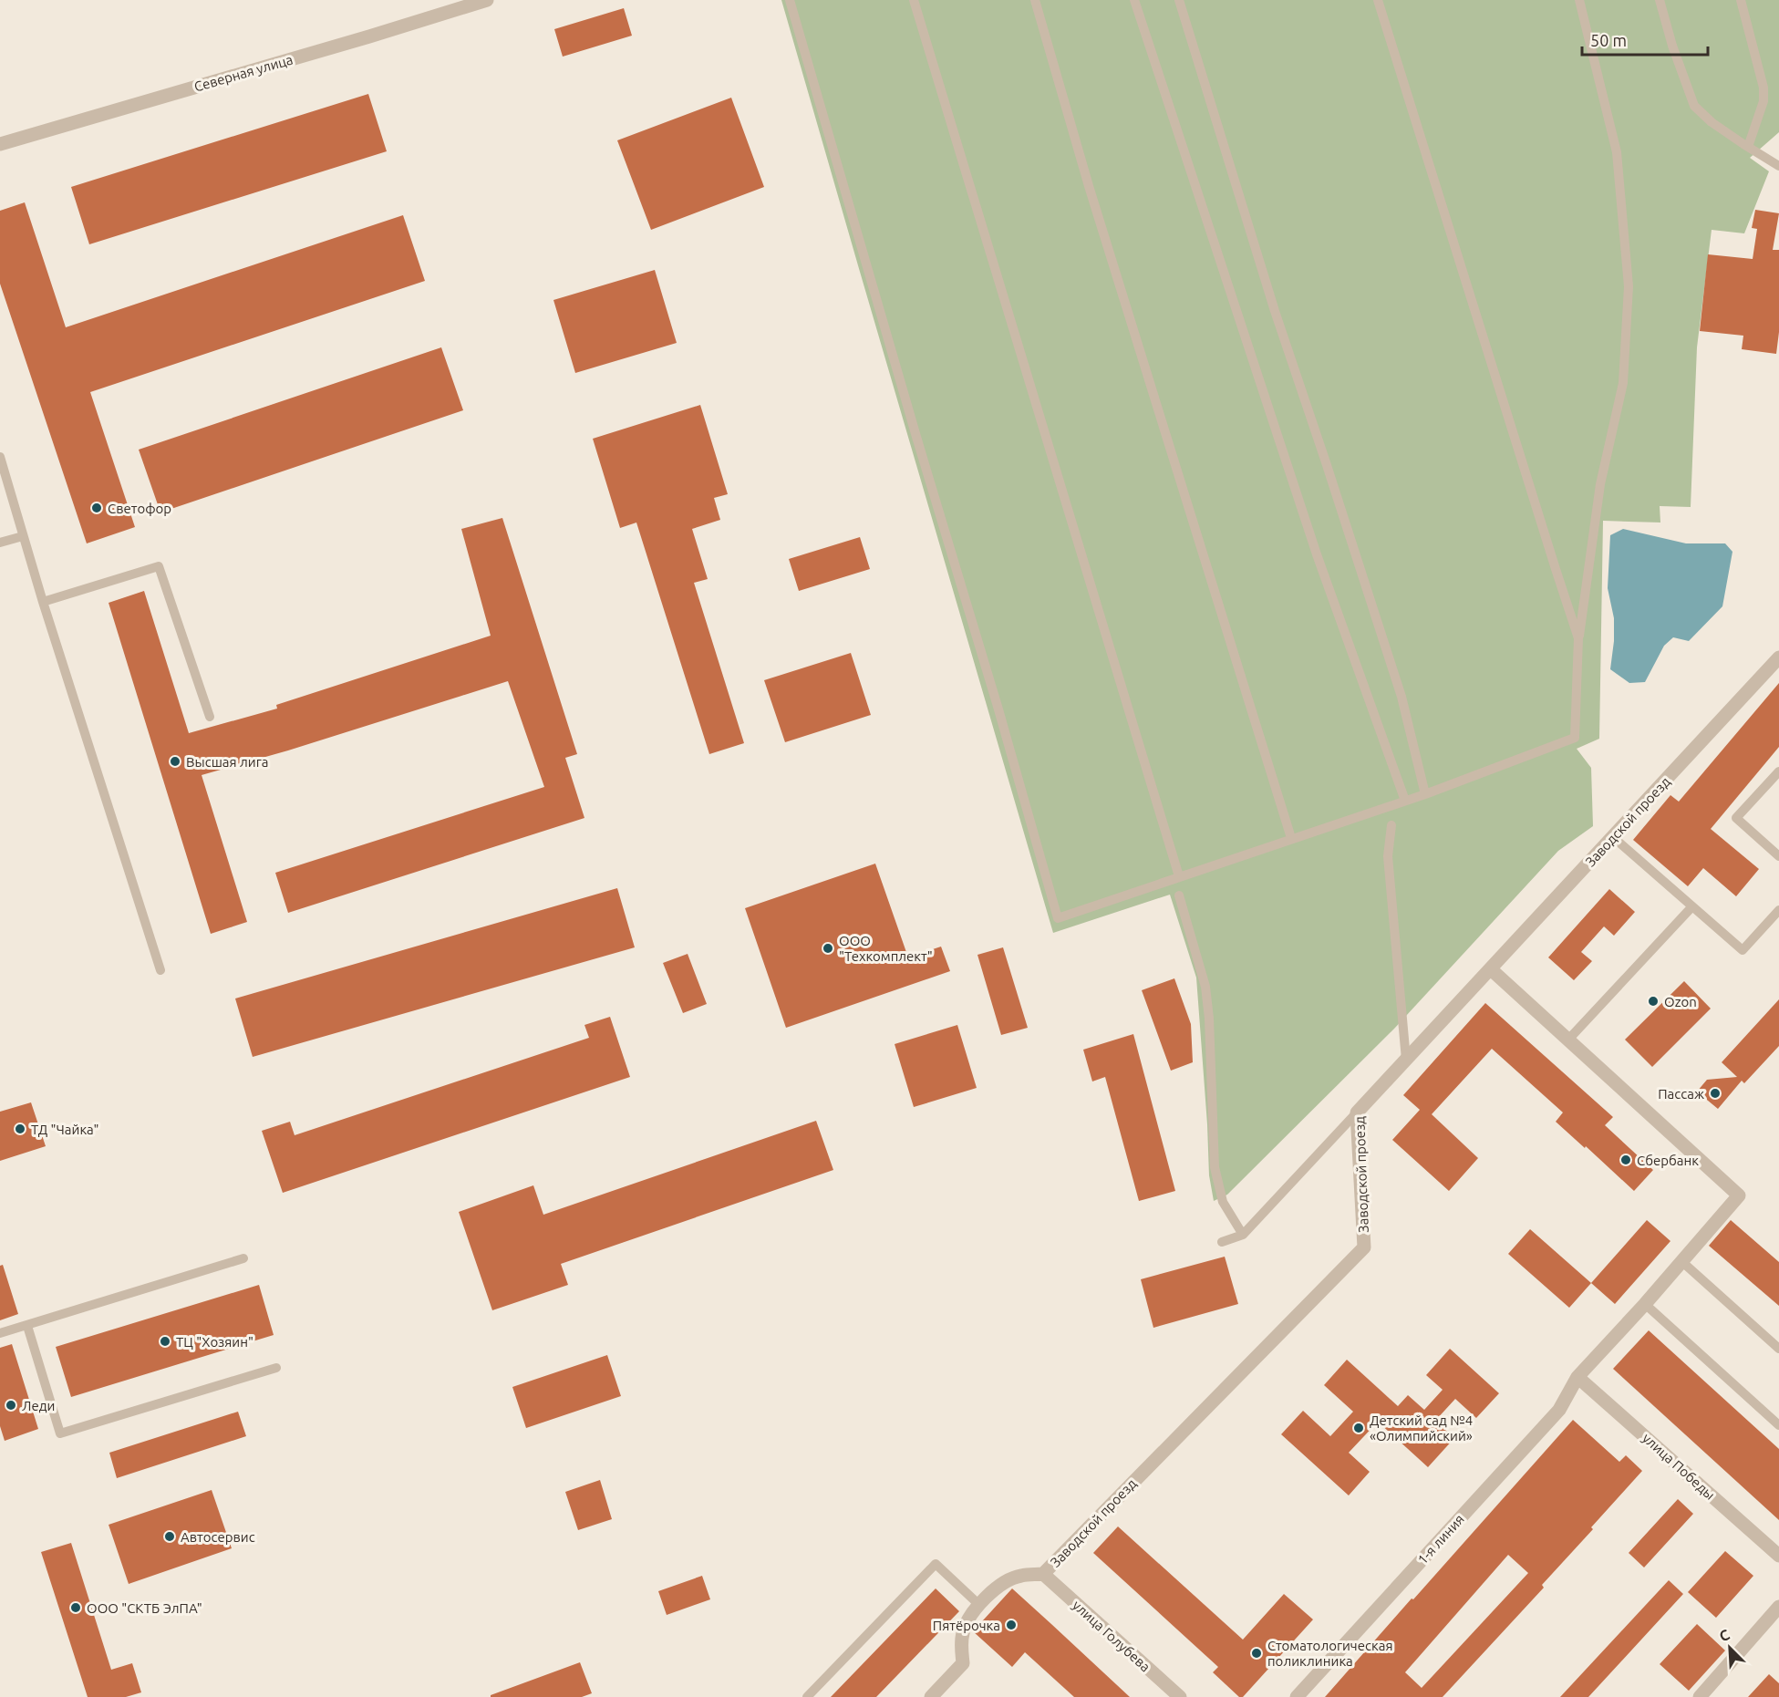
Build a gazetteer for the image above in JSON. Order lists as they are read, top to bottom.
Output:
{
  "streets": {
    "street": [
      "Северная улица",
      "Заводской проезд",
      "улица Победы",
      "1-я линия",
      "улица Голубева"
    ]
  },
  "crossings": [
    ["Заводской проезд", "улица Голубева"],
    ["улица Победы", "1-я линия"]
  ],
  "places": [
    "Светофор",
    "Высшая лига",
    "ООО \"Техкомплект\"",
    "Ozon",
    "Пассаж",
    "ТД \"Чайка\"",
    "Сбербанк",
    "ТЦ \"Хозяин\"",
    "Леди",
    "Детский сад №4 «Олимпийский»",
    "Автосервис",
    "ООО \"СКТБ ЭлПА\"",
    "Пятёрочка",
    "Стоматологическая поликлиника"
  ],
  "scale_bar": "50 m",
  "north": "top left"
}
